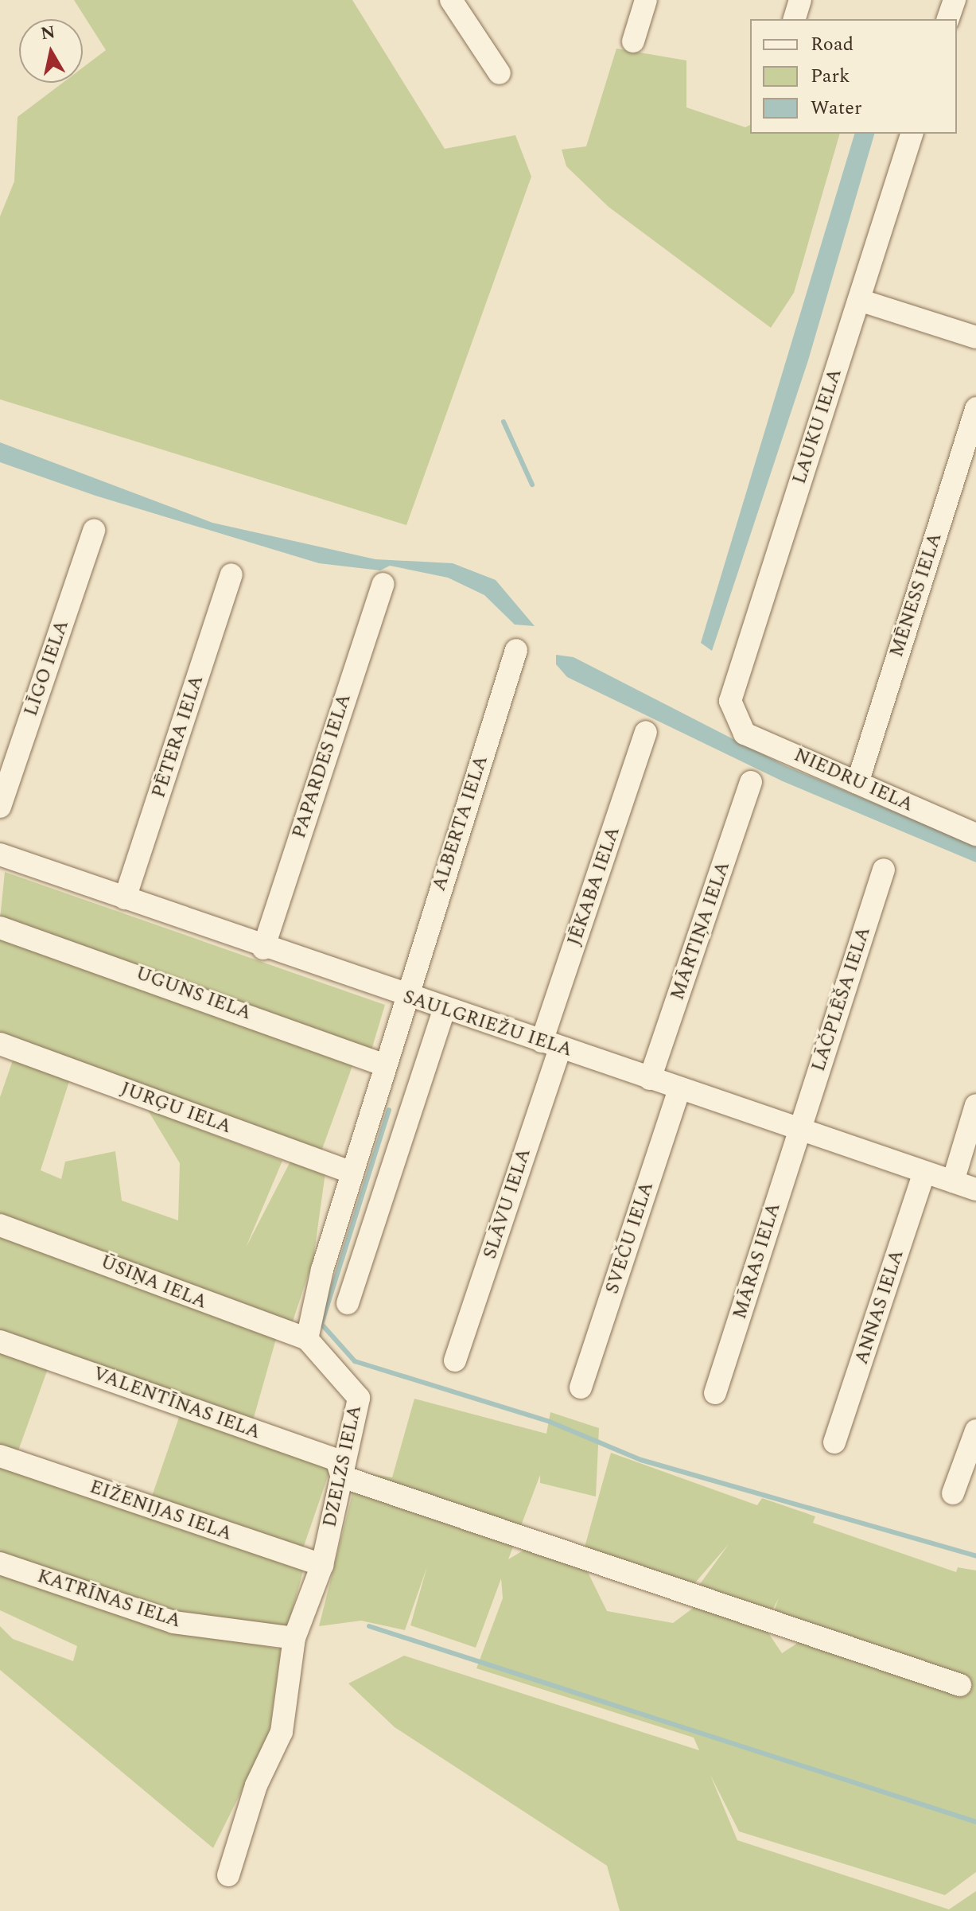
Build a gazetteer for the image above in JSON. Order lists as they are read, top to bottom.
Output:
{
  "streets": {
    "street": [
      "LAUKU IELA",
      "MĒNESS IELA",
      "LĪGO IELA",
      "PĒTERA IELA",
      "PAPARDES IELA",
      "NIEDRU IELA",
      "ALBERTA IELA",
      "JĒKABA IELA",
      "MĀRTIŅA IELA",
      "UGUNS IELA",
      "LĀČPLĒŠA IELA",
      "SAULGRIEŽU IELA",
      "JURĢU IELA",
      "SLĀVU IELA",
      "SVEČU IELA",
      "MĀRAS IELA",
      "ŪSIŅA IELA",
      "ANNAS IELA",
      "VALENTĪNAS IELA",
      "DZELZS IELA",
      "EIŽENIJAS IELA",
      "KATRĪNAS IELA"
    ]
  },
  "crossings": [
    ["LAUKU IELA", "NIEDRU IELA"],
    ["MĒNESS IELA", "NIEDRU IELA"],
    ["PĒTERA IELA", "SAULGRIEŽU IELA"],
    ["PAPARDES IELA", "SAULGRIEŽU IELA"],
    ["ALBERTA IELA", "SAULGRIEŽU IELA"],
    ["JĒKABA IELA", "SAULGRIEŽU IELA"],
    ["JĒKABA IELA", "SLĀVU IELA"],
    ["MĀRTIŅA IELA", "SAULGRIEŽU IELA"],
    ["LĀČPLĒŠA IELA", "SAULGRIEŽU IELA"],
    ["LĀČPLĒŠA IELA", "MĀRAS IELA"],
    ["SAULGRIEŽU IELA", "SLĀVU IELA"],
    ["SAULGRIEŽU IELA", "SVEČU IELA"],
    ["SAULGRIEŽU IELA", "MĀRAS IELA"],
    ["SAULGRIEŽU IELA", "ANNAS IELA"],
    ["ŪSIŅA IELA", "DZELZS IELA"],
    ["VALENTĪNAS IELA", "DZELZS IELA"],
    ["DZELZS IELA", "EIŽENIJAS IELA"],
    ["DZELZS IELA", "KATRĪNAS IELA"]
  ],
  "legend": ["Road", "Park", "Water"],
  "north": "top"
}
